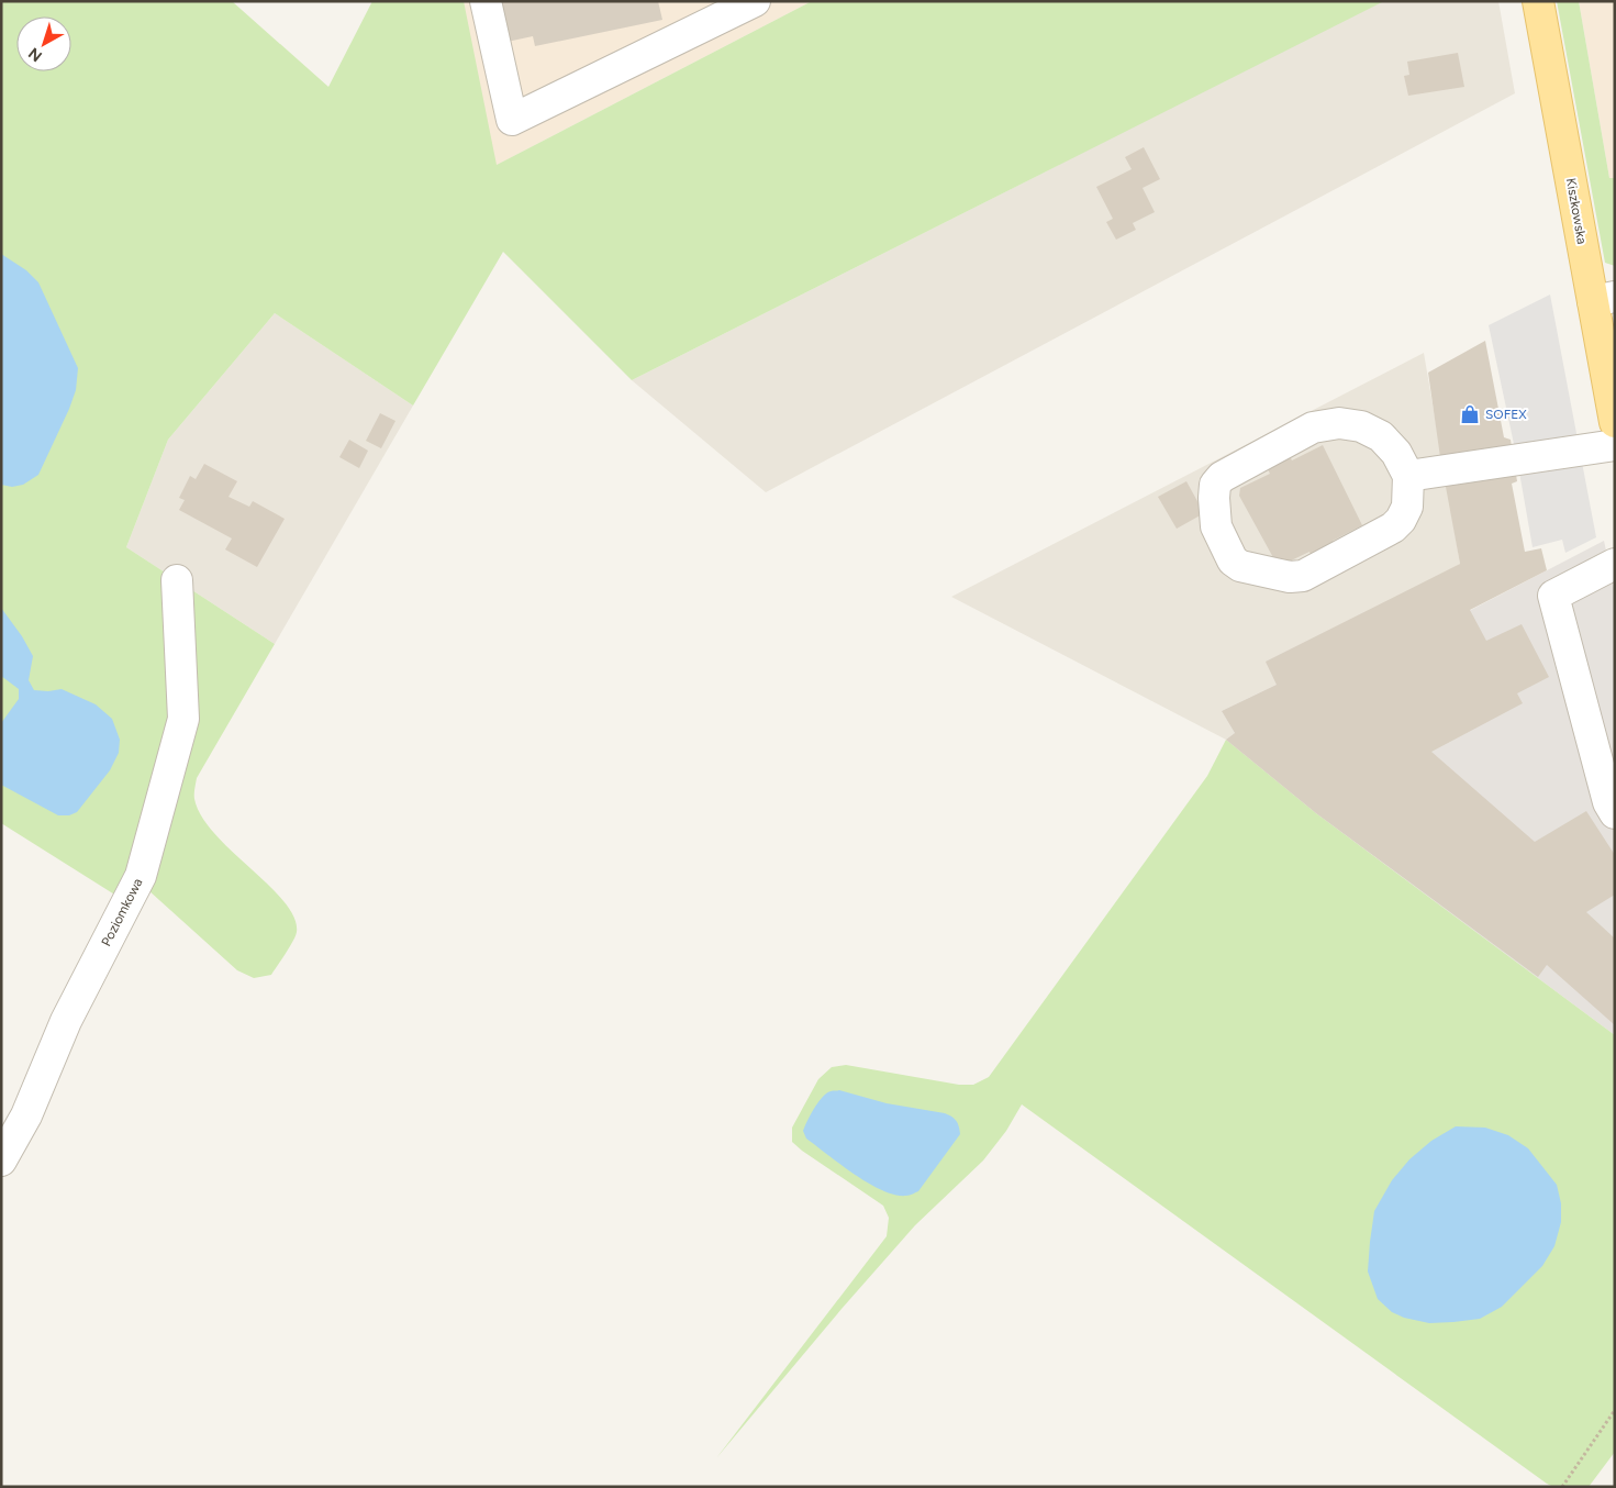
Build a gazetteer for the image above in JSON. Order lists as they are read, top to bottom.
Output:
{
  "streets": {
    "main road": ["Kiszkowska"],
    "street": ["Poziomkowa"]
  },
  "places": {
    "shop": ["SOFEX"]
  },
  "north": "bottom left"
}
